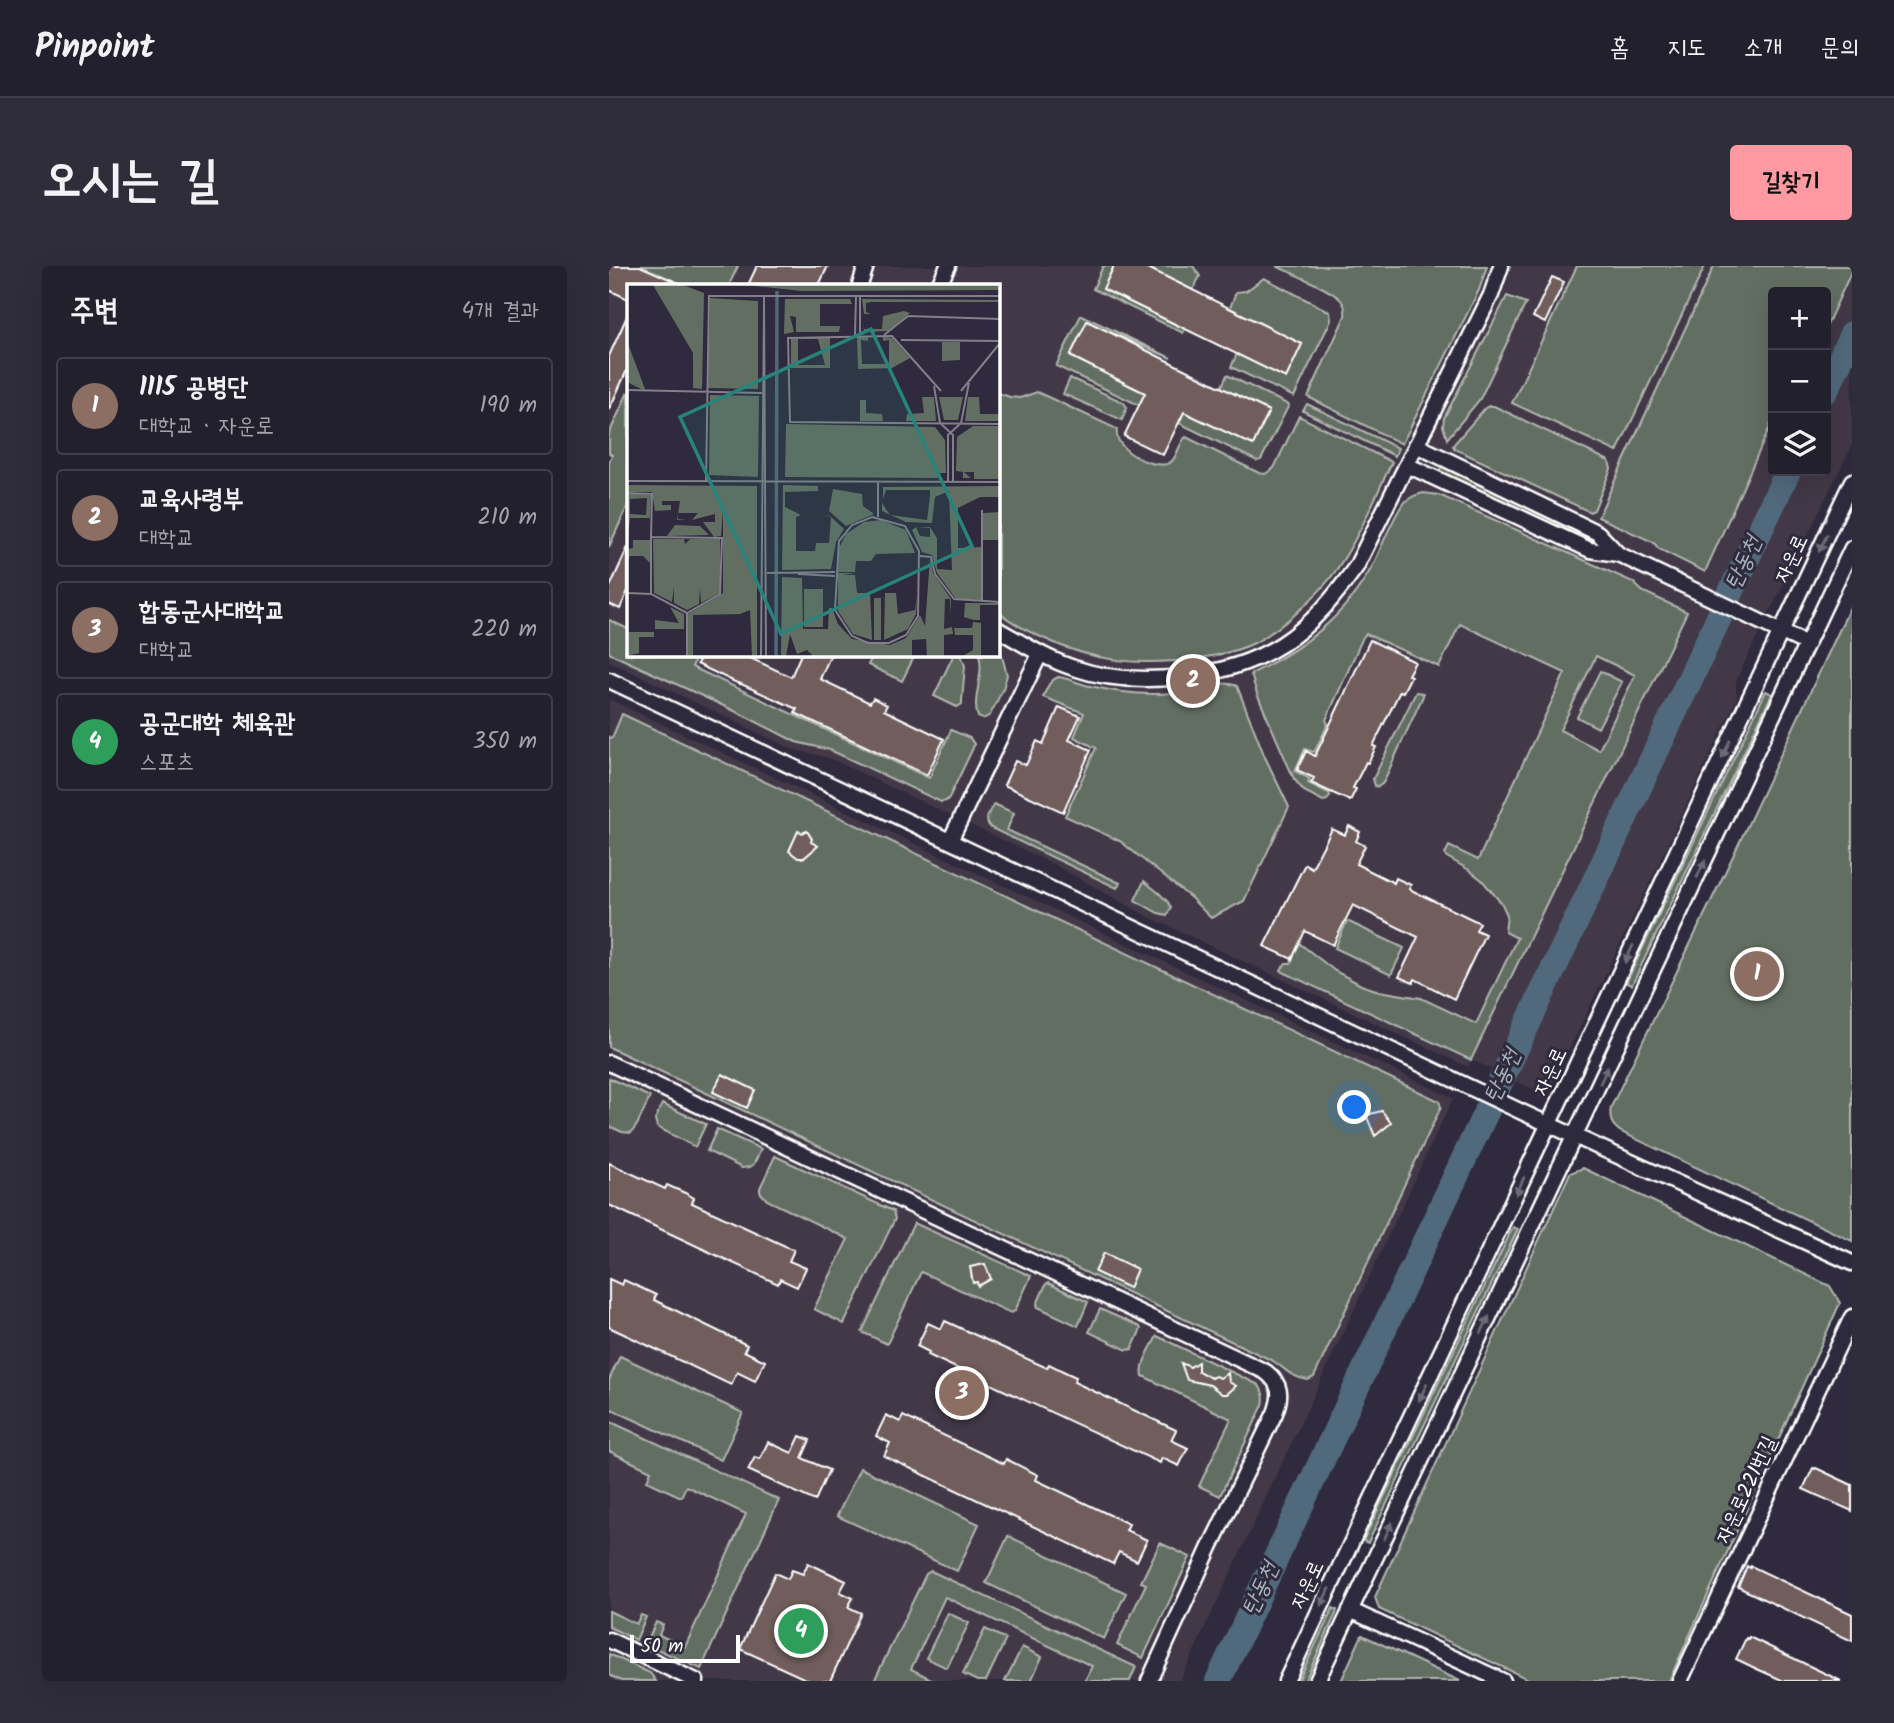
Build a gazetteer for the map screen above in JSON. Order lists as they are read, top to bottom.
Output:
{
  "streets": {
    "street": ["자운로", "자운로221번길"]
  },
  "water": ["탄동천"],
  "scale_bar": "50 m",
  "page": {
    "header": "Pinpoint",
    "nav": [
      "홈",
      "지도",
      "소개",
      "문의"
    ],
    "title": "오시는 길",
    "buttons": "길찾기",
    "heading": ["주변", "4개 결과"],
    "map_buttons": ["+", "−"],
    "list": [
      {
        "mark": "1",
        "name": "1115 공병단",
        "note": "대학교 · 자운로",
        "value": "190 m"
      },
      {
        "mark": "2",
        "name": "교육사령부",
        "note": "대학교",
        "value": "210 m"
      },
      {
        "mark": "3",
        "name": "합동군사대학교",
        "note": "대학교",
        "value": "220 m"
      },
      {
        "mark": "4",
        "name": "공군대학 체육관",
        "note": "스포츠",
        "value": "350 m"
      }
    ],
    "pins": [
      "2",
      "1",
      "3",
      "4"
    ],
    "scale": "50 m"
  }
}
